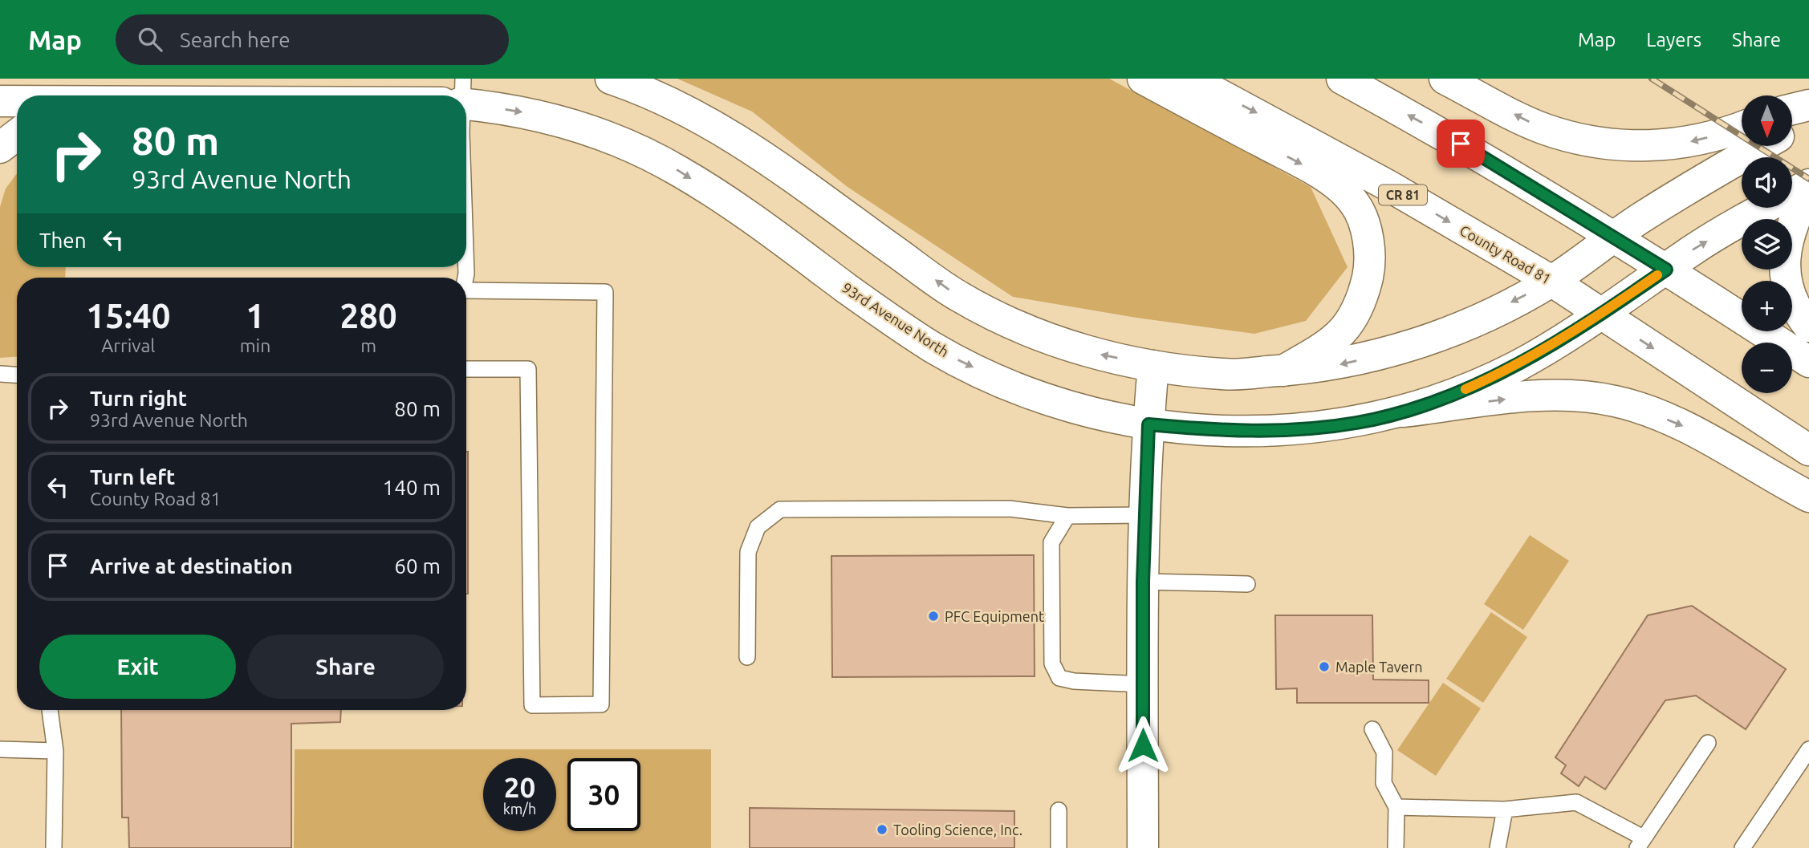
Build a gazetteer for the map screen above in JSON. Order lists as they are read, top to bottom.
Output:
{
  "streets": {
    "main road": ["CR 81", "County Road 81", "93rd Avenue North"]
  },
  "crossings": [
    ["County Road 81", "93rd Avenue North"]
  ],
  "places": ["PFC Equipment", "Maple Tavern", "Tooling Science, Inc."],
  "north": "bottom",
  "page": {
    "header": "Map",
    "search": "Search here",
    "nav": ["Map", "Layers", "Share"],
    "map_buttons": ["+", "−"],
    "turn": ["80 m", "93rd Avenue North"],
    "then": "Then",
    "eta": [
      "15:40",
      "Arrival",
      "1",
      "min",
      "280",
      "m"
    ],
    "list": [
      {
        "name": "Turn right",
        "note": "93rd Avenue North",
        "value": "80 m"
      },
      {
        "name": "Turn left",
        "note": "County Road 81",
        "value": "140 m"
      },
      {
        "name": "Arrive at destination",
        "value": "60 m"
      }
    ],
    "buttons": ["Exit", "Share"],
    "speed": "20 km/h",
    "limit": "30"
  }
}
